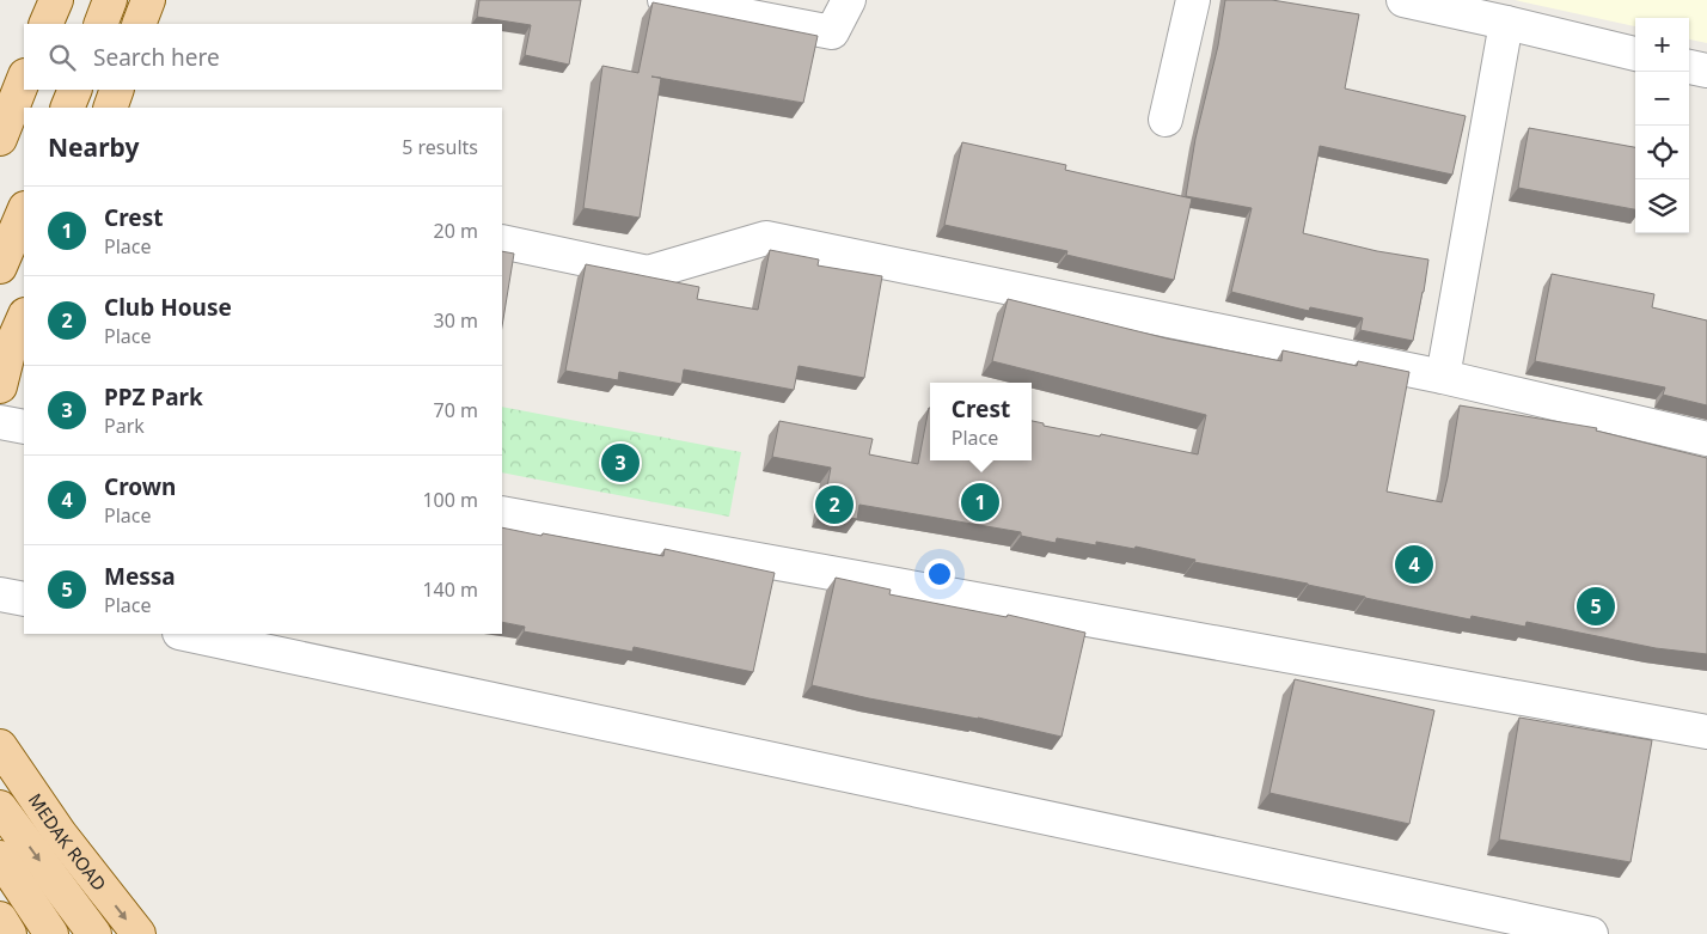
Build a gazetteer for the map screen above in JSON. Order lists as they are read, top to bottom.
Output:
{
  "streets": {
    "main road": ["MEDAK ROAD"]
  },
  "page": {
    "map_buttons": ["+", "−"],
    "search": "Search here",
    "heading": ["Nearby", "5 results"],
    "list": [
      {
        "mark": "1",
        "name": "Crest",
        "note": "Place",
        "value": "20 m"
      },
      {
        "mark": "2",
        "name": "Club House",
        "note": "Place",
        "value": "30 m"
      },
      {
        "mark": "3",
        "name": "PPZ Park",
        "note": "Park",
        "value": "70 m"
      },
      {
        "mark": "4",
        "name": "Crown",
        "note": "Place",
        "value": "100 m"
      },
      {
        "mark": "5",
        "name": "Messa",
        "note": "Place",
        "value": "140 m"
      }
    ],
    "popup": ["Crest", "Place"],
    "pins": [
      "3",
      "1",
      "2",
      "4",
      "5"
    ]
  }
}
